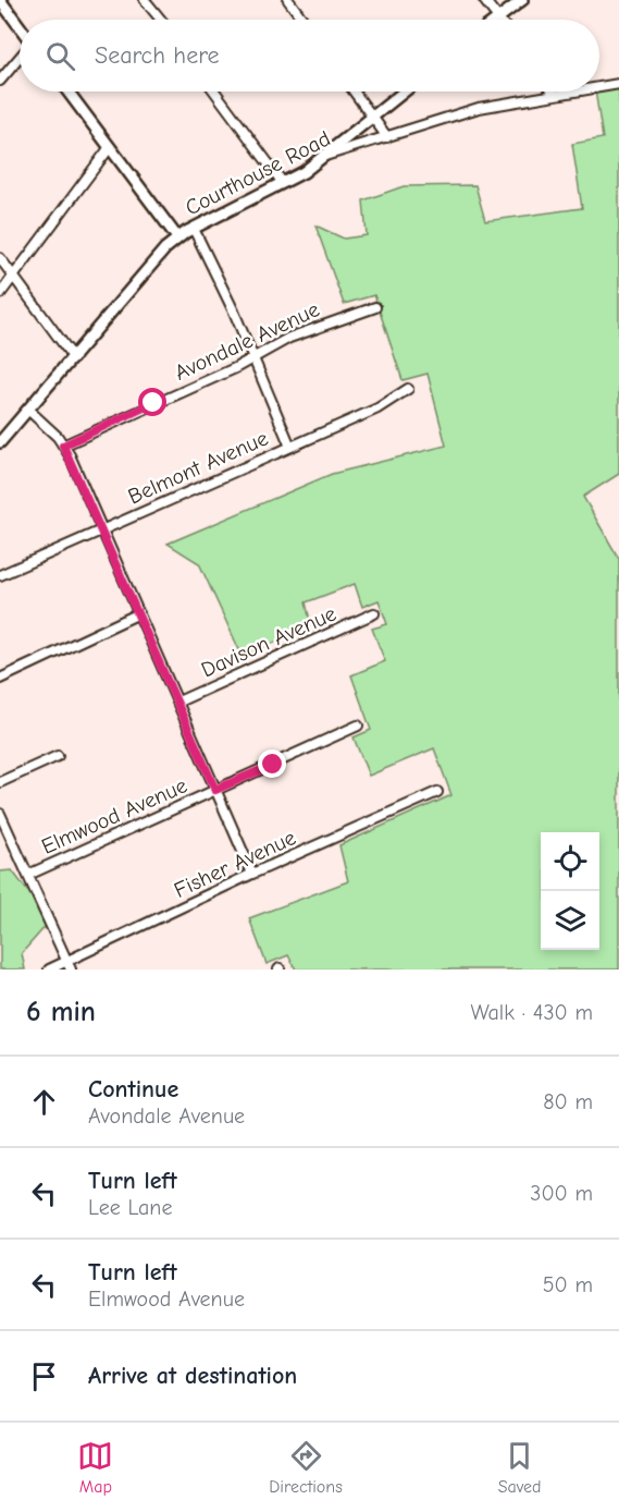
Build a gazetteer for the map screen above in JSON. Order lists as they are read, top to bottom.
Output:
{
  "streets": {
    "street": [
      "Courthouse Road",
      "Avondale Avenue",
      "Belmont Avenue",
      "Davison Avenue",
      "Elmwood Avenue",
      "Fisher Avenue"
    ]
  },
  "page": {
    "search": "Search here",
    "heading": ["6 min", "Walk · 430 m"],
    "list": [
      ["Continue", "Avondale Avenue", "80 m"],
      ["Turn left", "Lee Lane", "300 m"],
      ["Turn left", "Elmwood Avenue", "50 m"],
      "Arrive at destination"
    ],
    "nav": ["Map", "Directions", "Saved"]
  }
}
